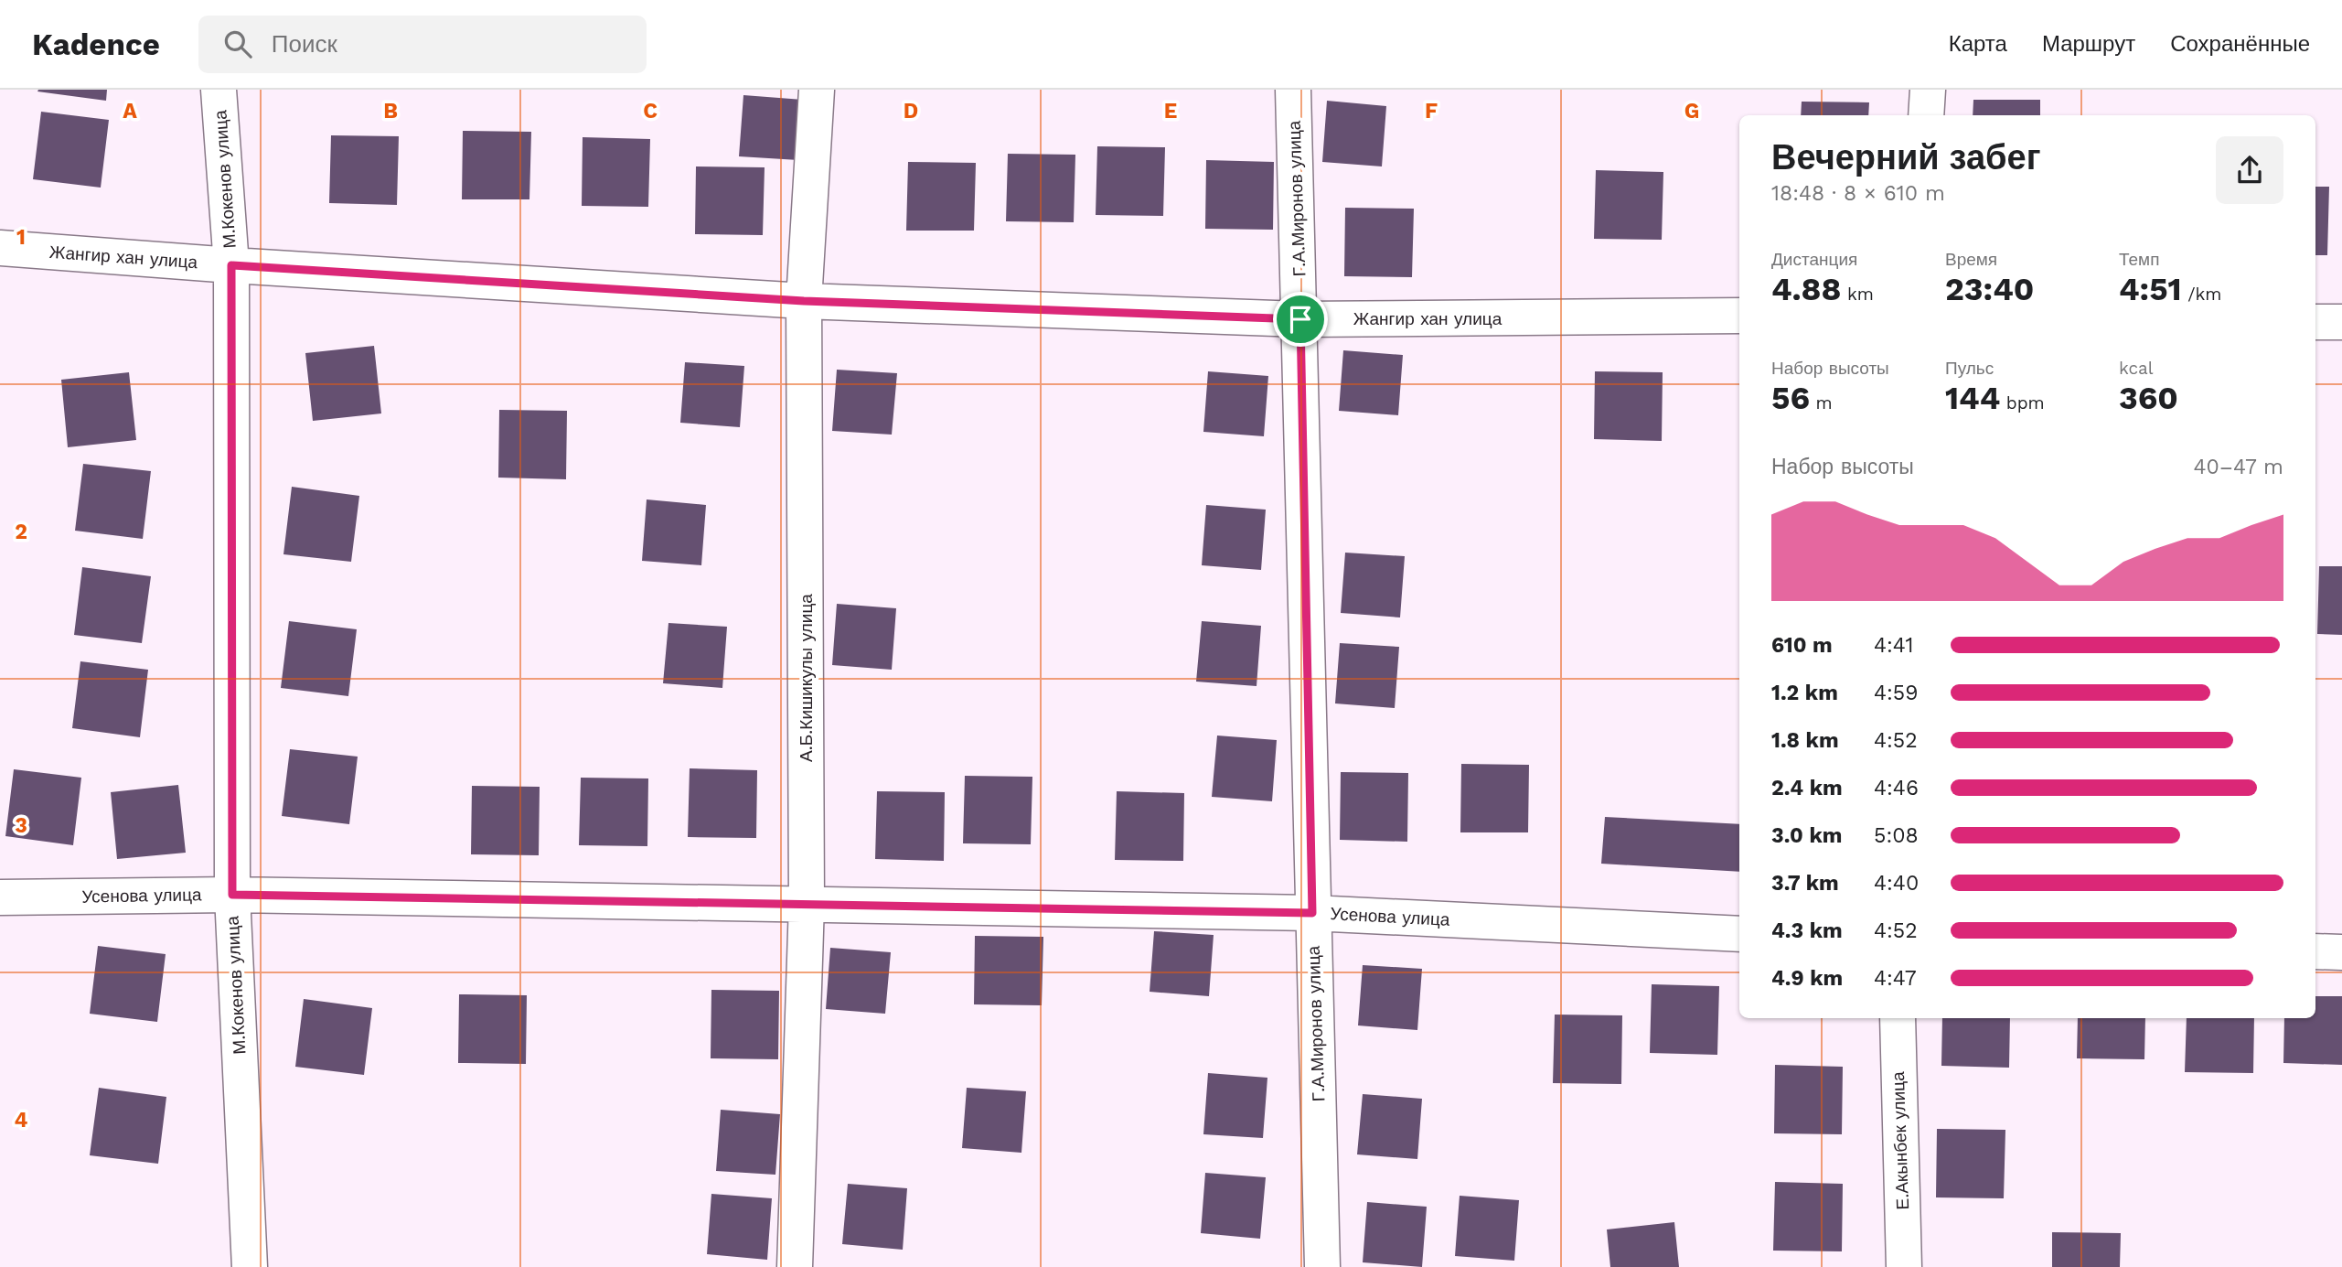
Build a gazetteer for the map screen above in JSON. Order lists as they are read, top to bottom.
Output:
{
  "streets": {
    "street": [
      "М.Кокенов улица",
      "Г.А.Миронов улица",
      "Жангир хан улица",
      "А.Б.Кишикулы улица",
      "Усенова улица",
      "Е.Акынбек улица"
    ]
  },
  "crossings": [
    ["М.Кокенов улица", "Жангир хан улица"],
    ["М.Кокенов улица", "Усенова улица"],
    ["Г.А.Миронов улица", "Жангир хан улица"],
    ["Г.А.Миронов улица", "Усенова улица"],
    ["Жангир хан улица", "А.Б.Кишикулы улица"],
    ["А.Б.Кишикулы улица", "Усенова улица"]
  ],
  "page": {
    "header": "Kadence",
    "search": "Поиск",
    "nav": ["Карта", "Маршрут", "Сохранённые"],
    "heading": ["Вечерний забег", "18:48 · 8 × 610 m"],
    "stats": [
      ["Дистанция", "4.88 km"],
      ["Время", "23:40"],
      ["Темп", "4:51 /km"],
      ["Набор высоты", "56 m"],
      ["Пульс", "144 bpm"],
      ["kcal", "360"]
    ],
    "chart": ["Набор высоты", "40–47 m"],
    "list": [
      {
        "name": "610 m",
        "note": "4:41"
      },
      {
        "name": "1.2 km",
        "note": "4:59"
      },
      {
        "name": "1.8 km",
        "note": "4:52"
      },
      {
        "name": "2.4 km",
        "note": "4:46"
      },
      {
        "name": "3.0 km",
        "note": "5:08"
      },
      {
        "name": "3.7 km",
        "note": "4:40"
      },
      {
        "name": "4.3 km",
        "note": "4:52"
      },
      {
        "name": "4.9 km",
        "note": "4:47"
      }
    ]
  },
  "grid": {
    "columns": [
      "A",
      "B",
      "C",
      "D",
      "E",
      "F",
      "G"
    ],
    "rows": [
      "1",
      "2",
      "3",
      "4"
    ]
  }
}
